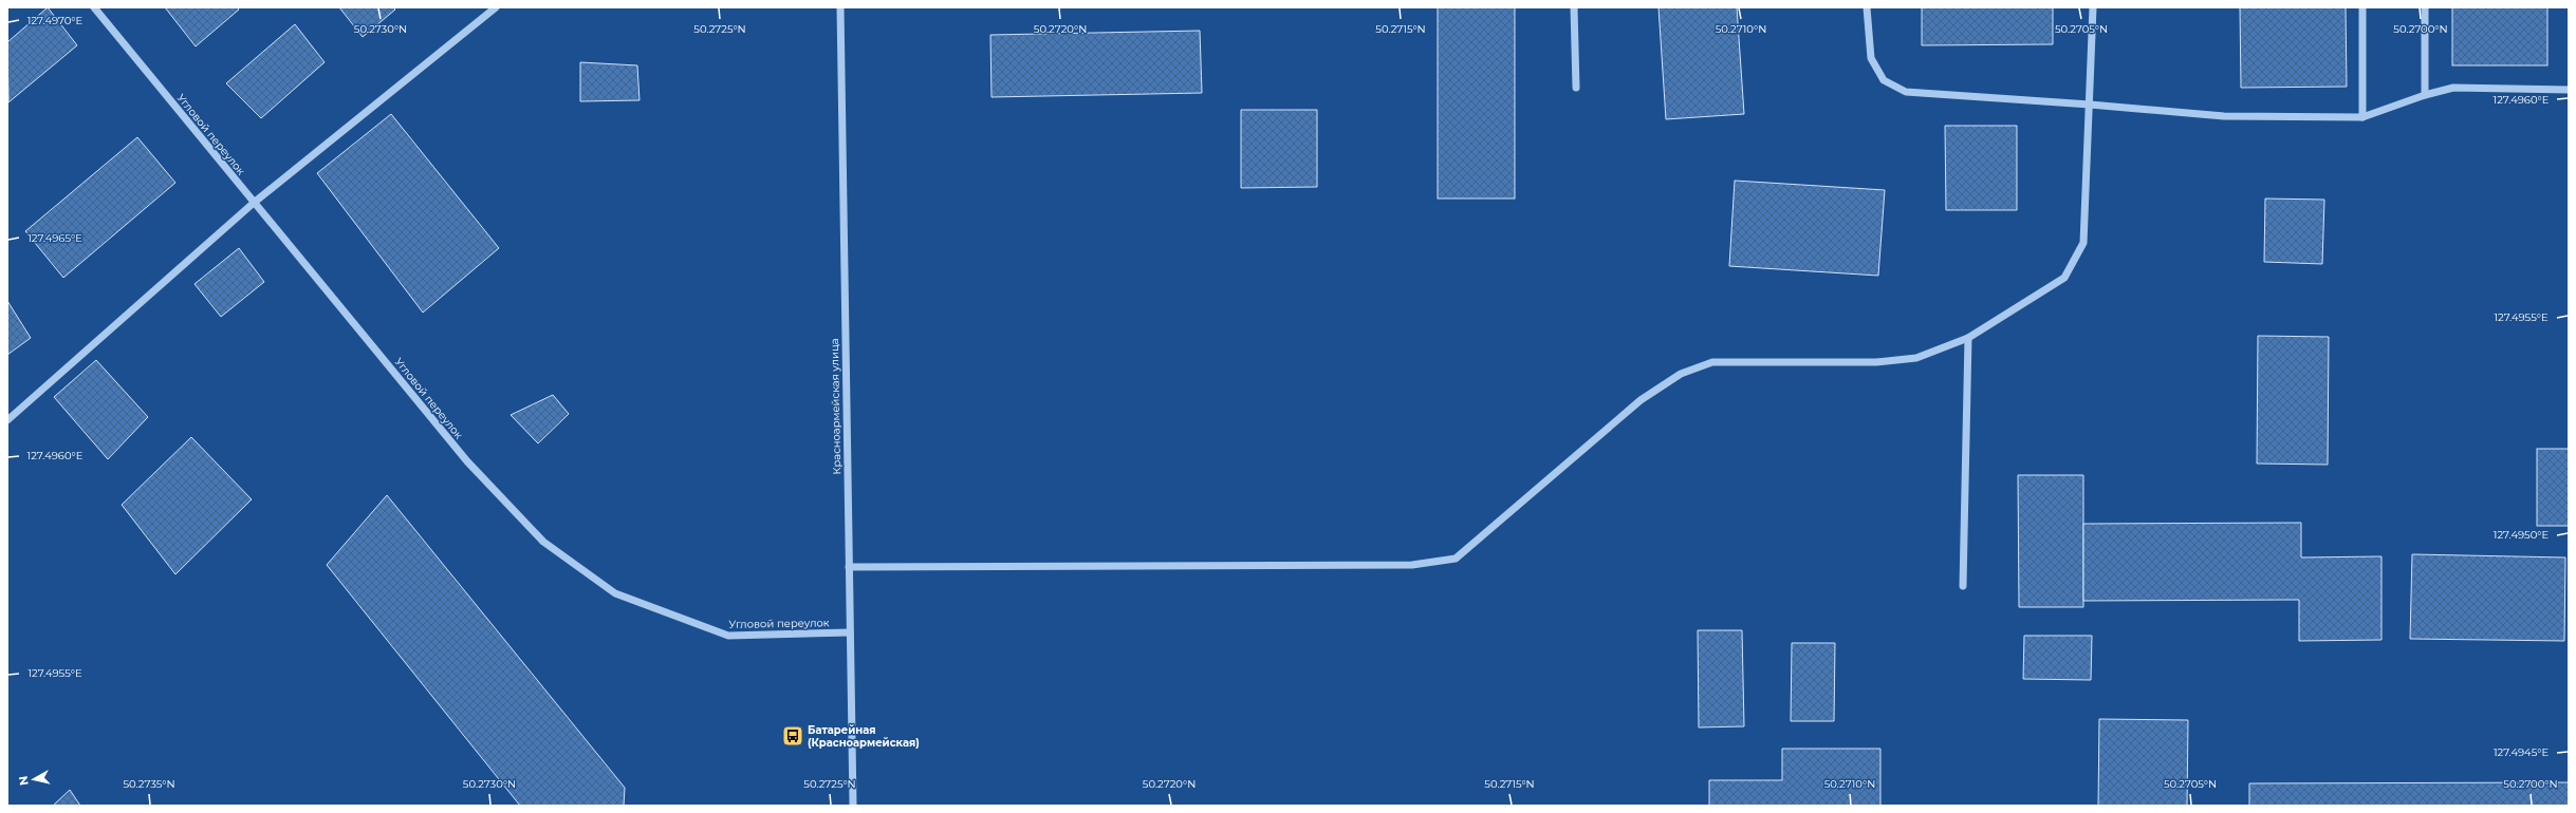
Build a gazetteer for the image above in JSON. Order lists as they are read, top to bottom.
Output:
{
  "streets": {
    "street": ["Угловой переулок", "Красноармейская улица"]
  },
  "crossings": [
    ["Угловой переулок", "Красноармейская улица"]
  ],
  "places": {
    "bus stop": ["Батарейная (Красноармейская)"]
  },
  "north": "left",
  "coordinates": [
    "127.4970°E",
    "50.2730°N",
    "50.2725°N",
    "50.2720°N",
    "50.2715°N",
    "50.2710°N",
    "50.2705°N",
    "50.2700°N",
    "127.4960°E",
    "127.4965°E",
    "127.4955°E",
    "127.4950°E",
    "127.4945°E",
    "50.2735°N"
  ]
}
